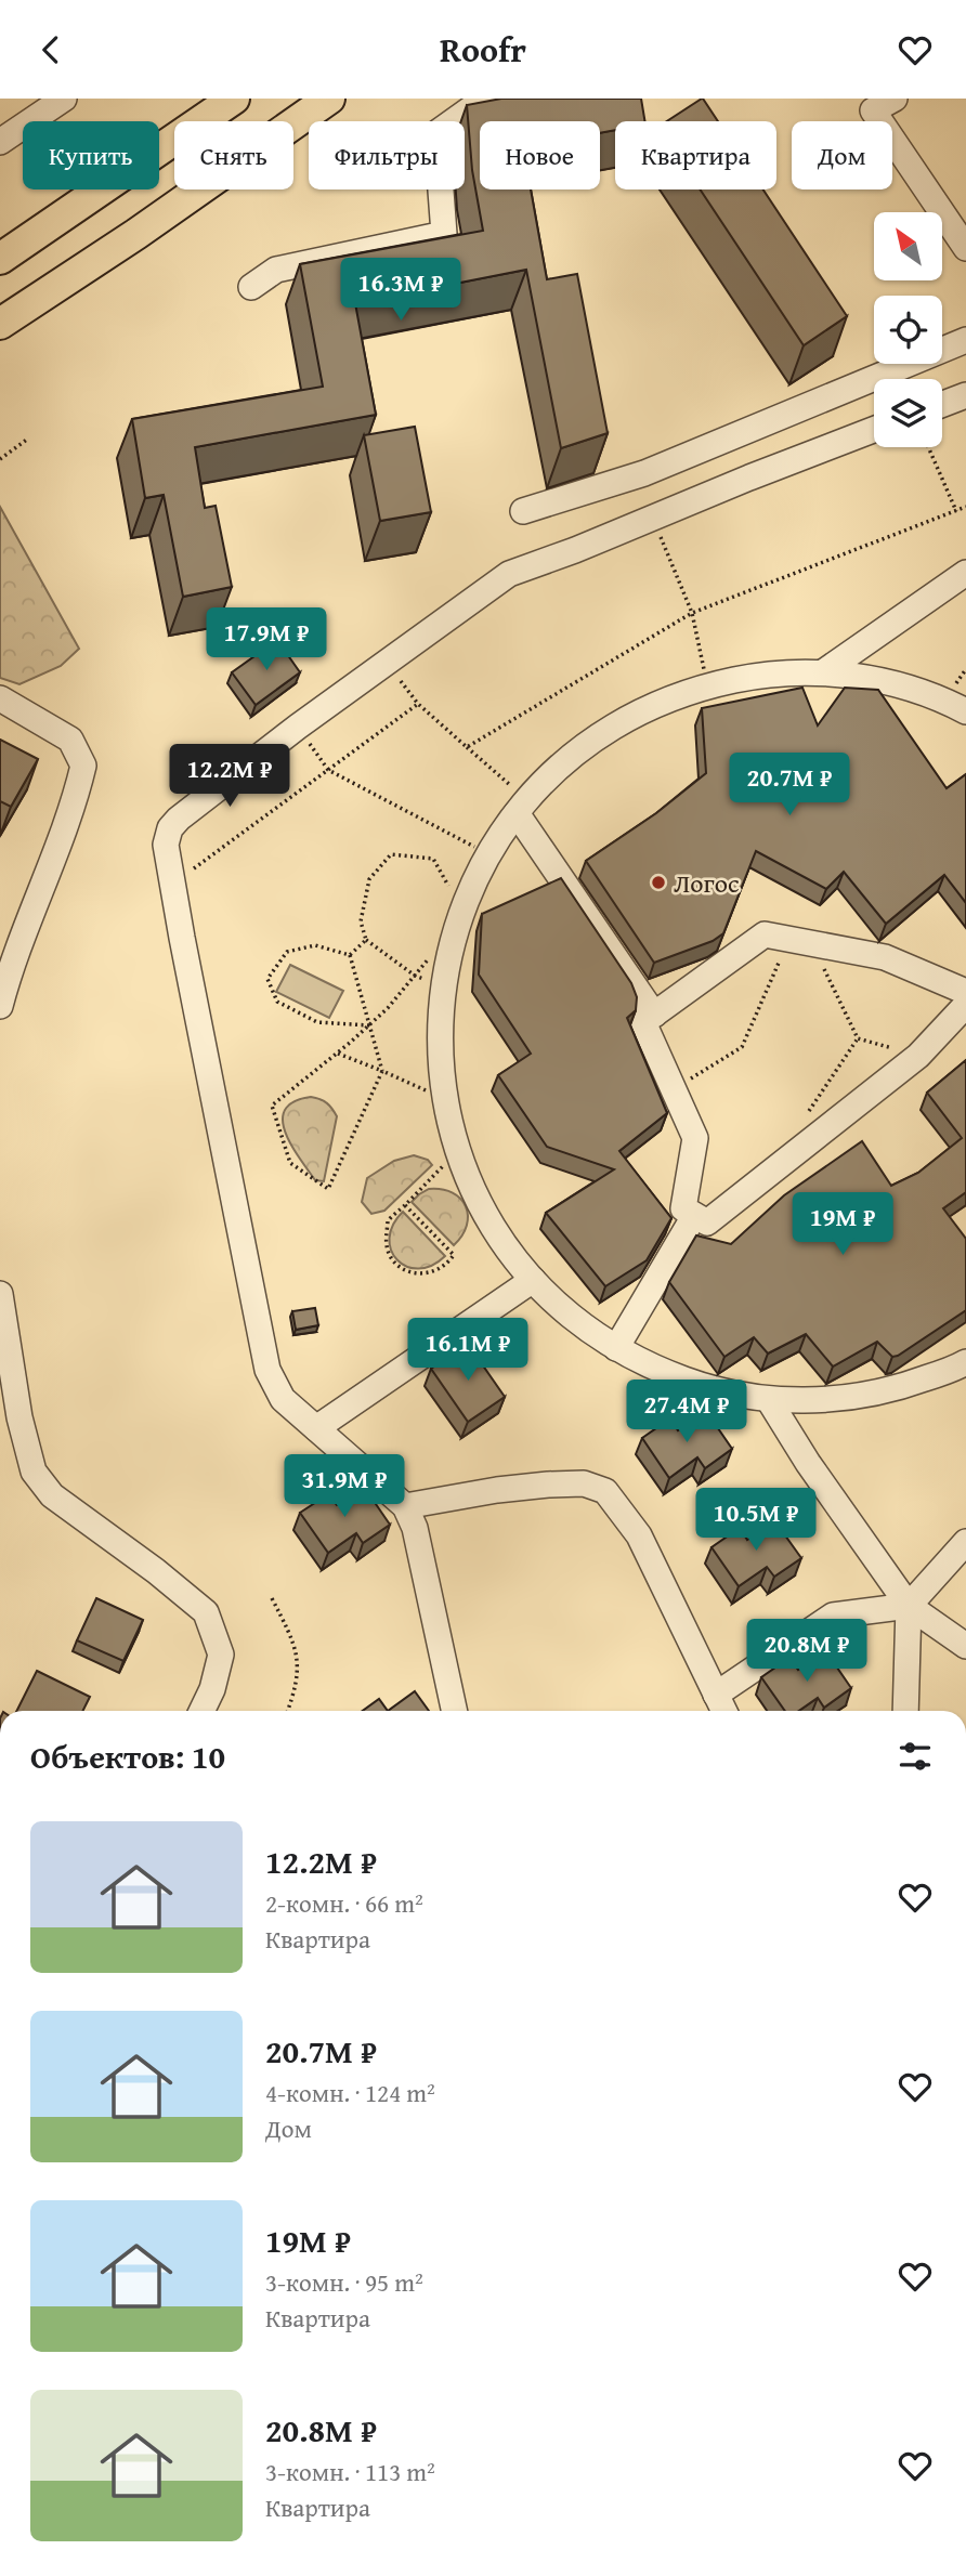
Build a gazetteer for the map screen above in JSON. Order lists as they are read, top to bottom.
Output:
{
  "places": ["Логос"],
  "north": "top left",
  "page": {
    "header": "Roofr",
    "chip": [
      "Купить",
      "Снять",
      "Фильтры",
      "Новое",
      "Квартира",
      "Дом"
    ],
    "price": [
      "16.3M ₽",
      "17.9M ₽",
      "12.2M ₽",
      "20.7M ₽",
      "19M ₽",
      "16.1M ₽",
      "27.4M ₽",
      "31.9M ₽",
      "10.5M ₽",
      "20.8M ₽"
    ],
    "heading": "Объектов: 10",
    "list": [
      {
        "name": "12.2M ₽",
        "note": "2-комн. · 66 m² · Квартира"
      },
      {
        "name": "20.7M ₽",
        "note": "4-комн. · 124 m² · Дом"
      },
      {
        "name": "19M ₽",
        "note": "3-комн. · 95 m² · Квартира"
      },
      {
        "name": "20.8M ₽",
        "note": "3-комн. · 113 m² · Квартира"
      }
    ]
  }
}
